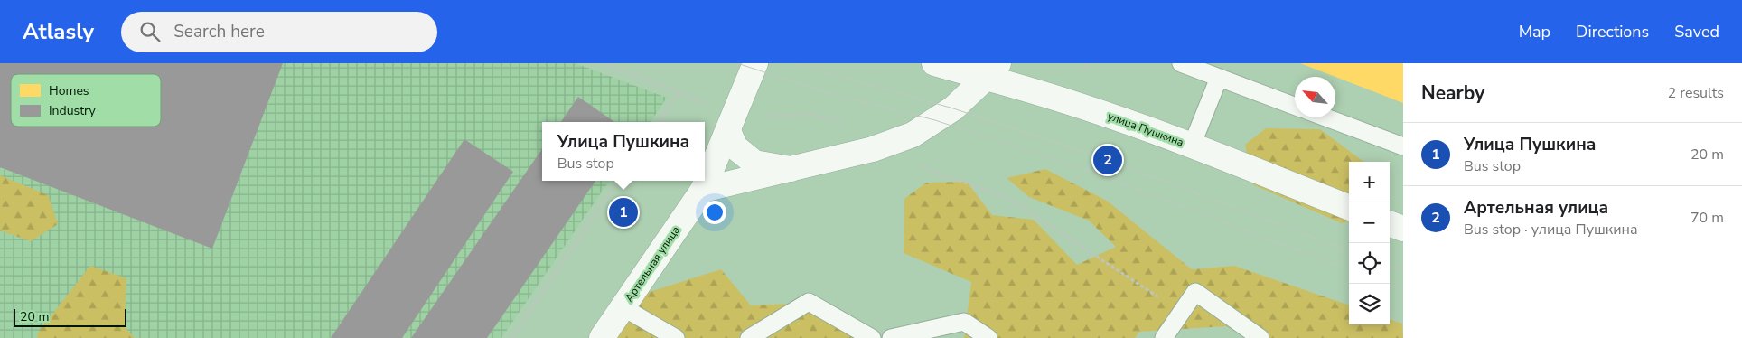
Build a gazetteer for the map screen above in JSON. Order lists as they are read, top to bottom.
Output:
{
  "streets": {
    "street": ["улица Пушкина", "Артельная улица"]
  },
  "legend": ["Homes", "Industry"],
  "scale_bar": "20 m",
  "north": "top left",
  "page": {
    "header": "Atlasly",
    "search": "Search here",
    "nav": ["Map", "Directions", "Saved"],
    "heading": ["Nearby", "2 results"],
    "popup": ["Улица Пушкина", "Bus stop"],
    "list": [
      {
        "mark": "1",
        "name": "Улица Пушкина",
        "note": "Bus stop",
        "value": "20 m"
      },
      {
        "mark": "2",
        "name": "Артельная улица",
        "note": "Bus stop · улица Пушкина",
        "value": "70 m"
      }
    ],
    "pins": ["2", "1"],
    "map_buttons": ["+", "−"],
    "scale": "20 m"
  }
}
